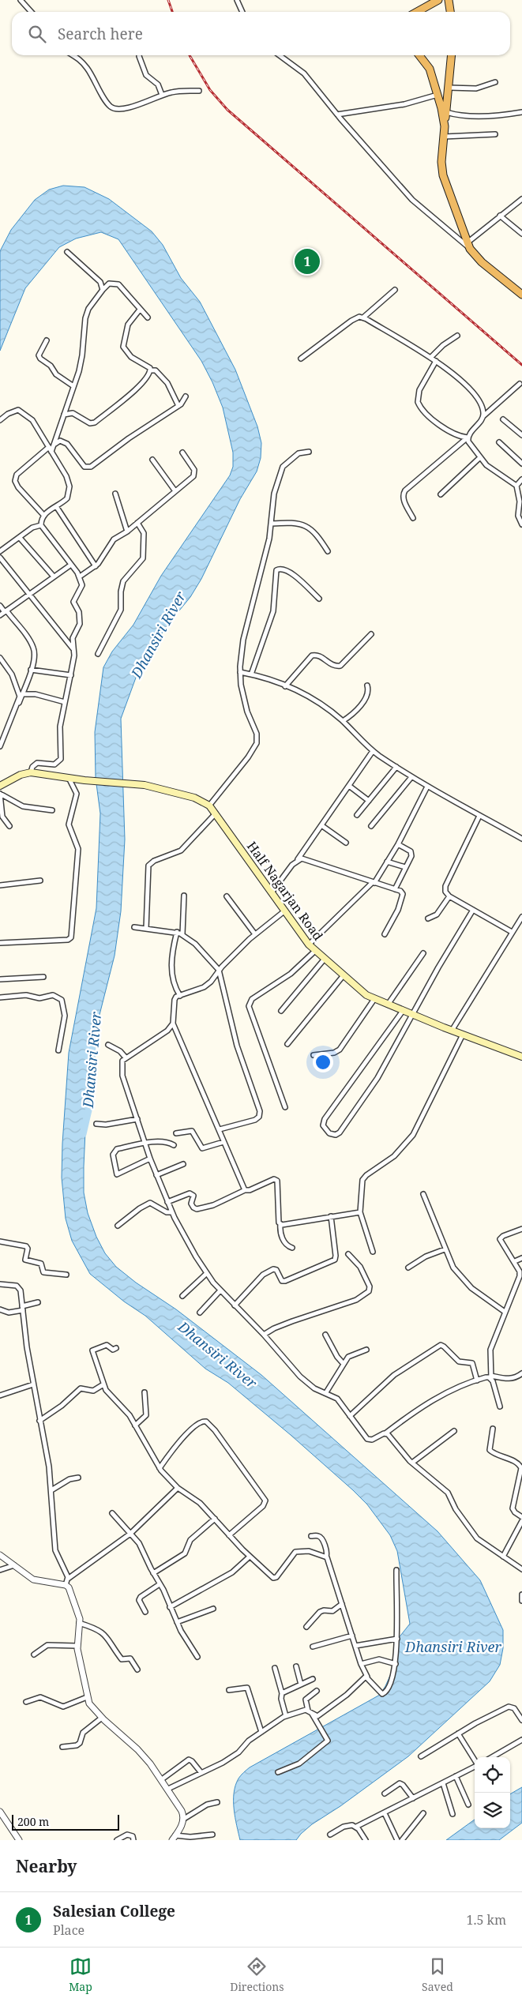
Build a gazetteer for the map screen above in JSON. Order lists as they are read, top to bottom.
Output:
{
  "streets": {
    "main road": ["Half Nagarjan Road"]
  },
  "water": ["Dhansiri River"],
  "scale_bar": "200 m",
  "page": {
    "search": "Search here",
    "pins": "1",
    "scale": "200 m",
    "heading": "Nearby",
    "list": [
      {
        "mark": "1",
        "name": "Salesian College",
        "note": "Place",
        "value": "1.5 km"
      }
    ],
    "nav": ["Map", "Directions", "Saved"]
  }
}
